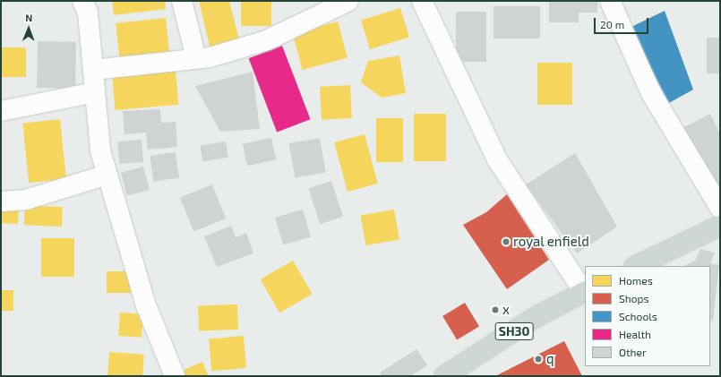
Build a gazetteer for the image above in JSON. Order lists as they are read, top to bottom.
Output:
{
  "streets": {
    "main road": ["SH30"]
  },
  "places": ["royal enfield", "x", "q"],
  "legend": [
    "Homes",
    "Shops",
    "Schools",
    "Health",
    "Other"
  ],
  "scale_bar": "20 m",
  "north": "top"
}
